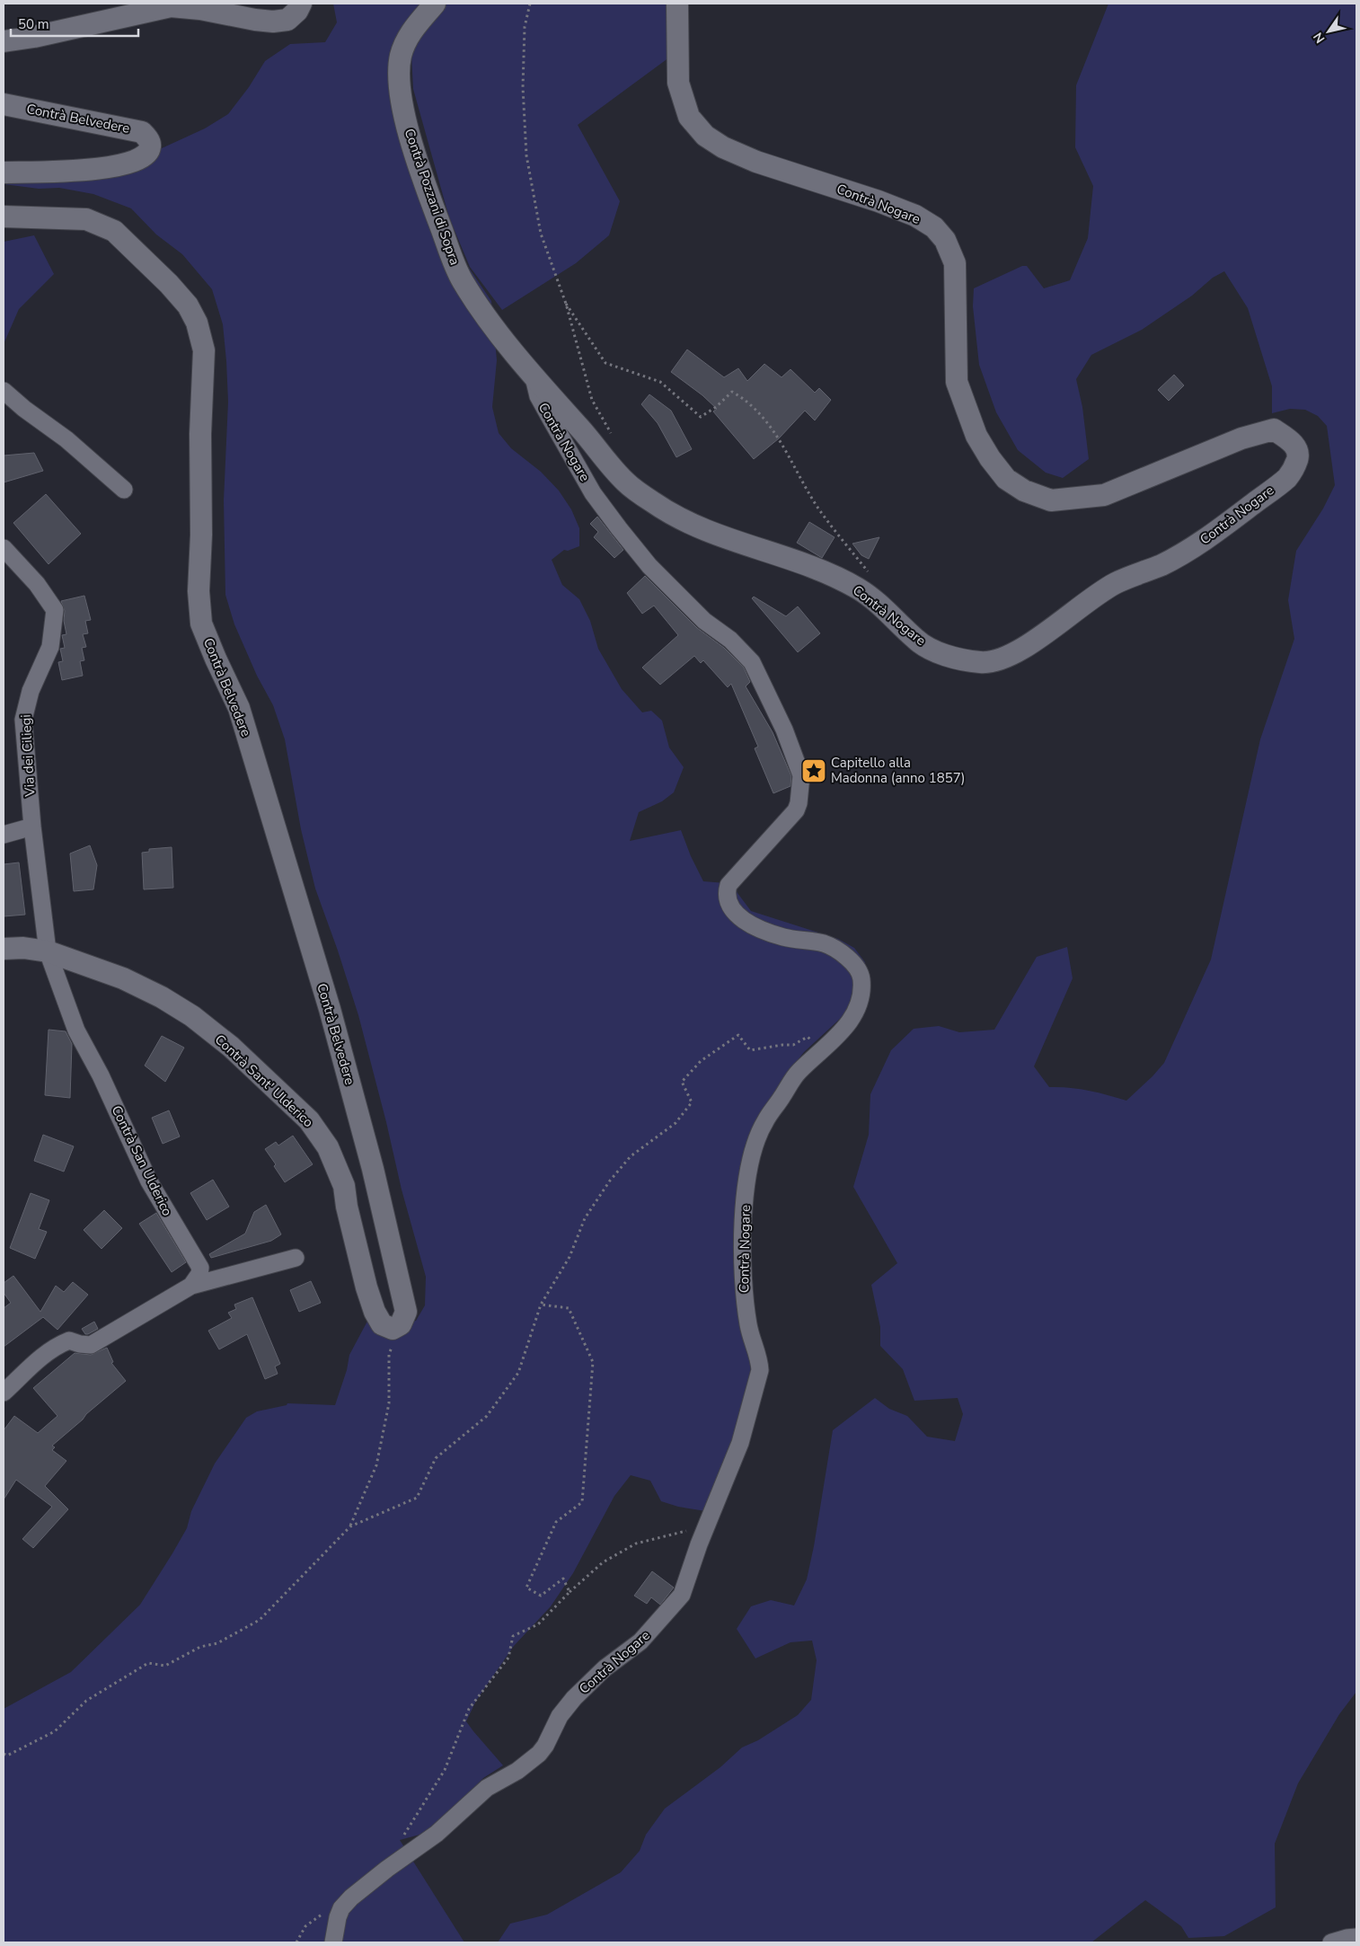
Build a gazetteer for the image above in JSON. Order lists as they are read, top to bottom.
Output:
{
  "streets": {
    "street": [
      "Contrà Belvedere",
      "Contrà Pozzani di Sopra",
      "Contrà Nogare",
      "Via dei Ciliegi",
      "Contrà Sant' Ulderico",
      "Contrà San Ulderico"
    ]
  },
  "crossings": [
    ["Contrà Belvedere", "Contrà Sant' Ulderico"],
    ["Contrà Pozzani di Sopra", "Contrà Nogare"],
    ["Via dei Ciliegi", "Contrà Sant' Ulderico"],
    ["Via dei Ciliegi", "Contrà San Ulderico"],
    ["Contrà Sant' Ulderico", "Contrà San Ulderico"]
  ],
  "places": {
    "place": ["Capitello alla Madonna (anno 1857)"]
  },
  "scale_bar": "50 m",
  "north": "bottom left"
}
